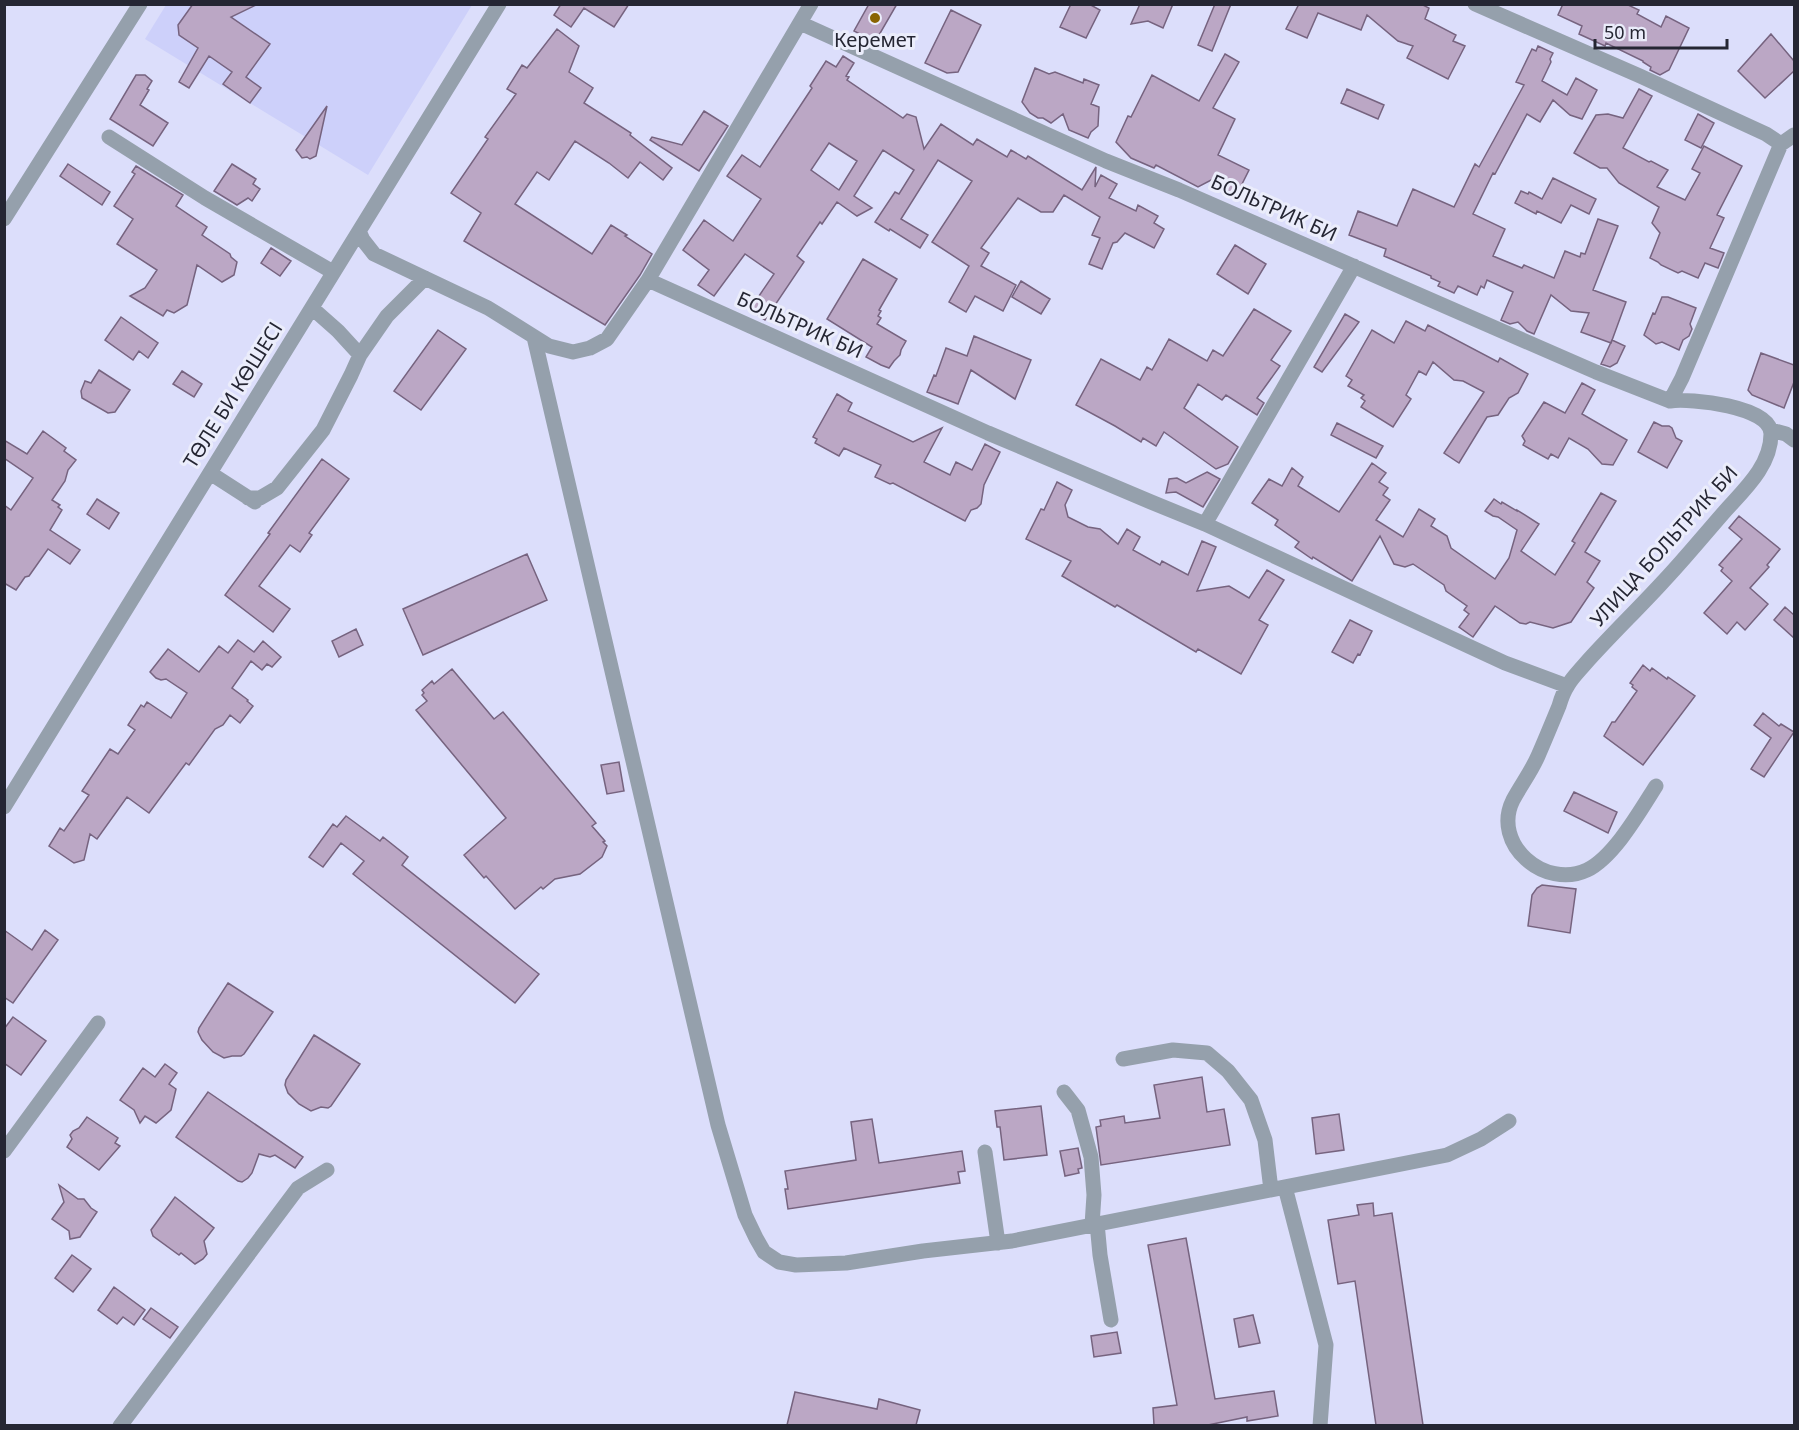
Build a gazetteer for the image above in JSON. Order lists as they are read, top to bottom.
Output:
{
  "streets": {
    "street": ["БОЛЬТРИК БИ", "ТӨЛЕ БИ КӨШЕСІ", "УЛИЦА БОЛЬТРИК БИ"]
  },
  "crossings": [
    ["БОЛЬТРИК БИ", "УЛИЦА БОЛЬТРИК БИ"]
  ],
  "places": ["Керемет"],
  "scale_bar": "50 m"
}
